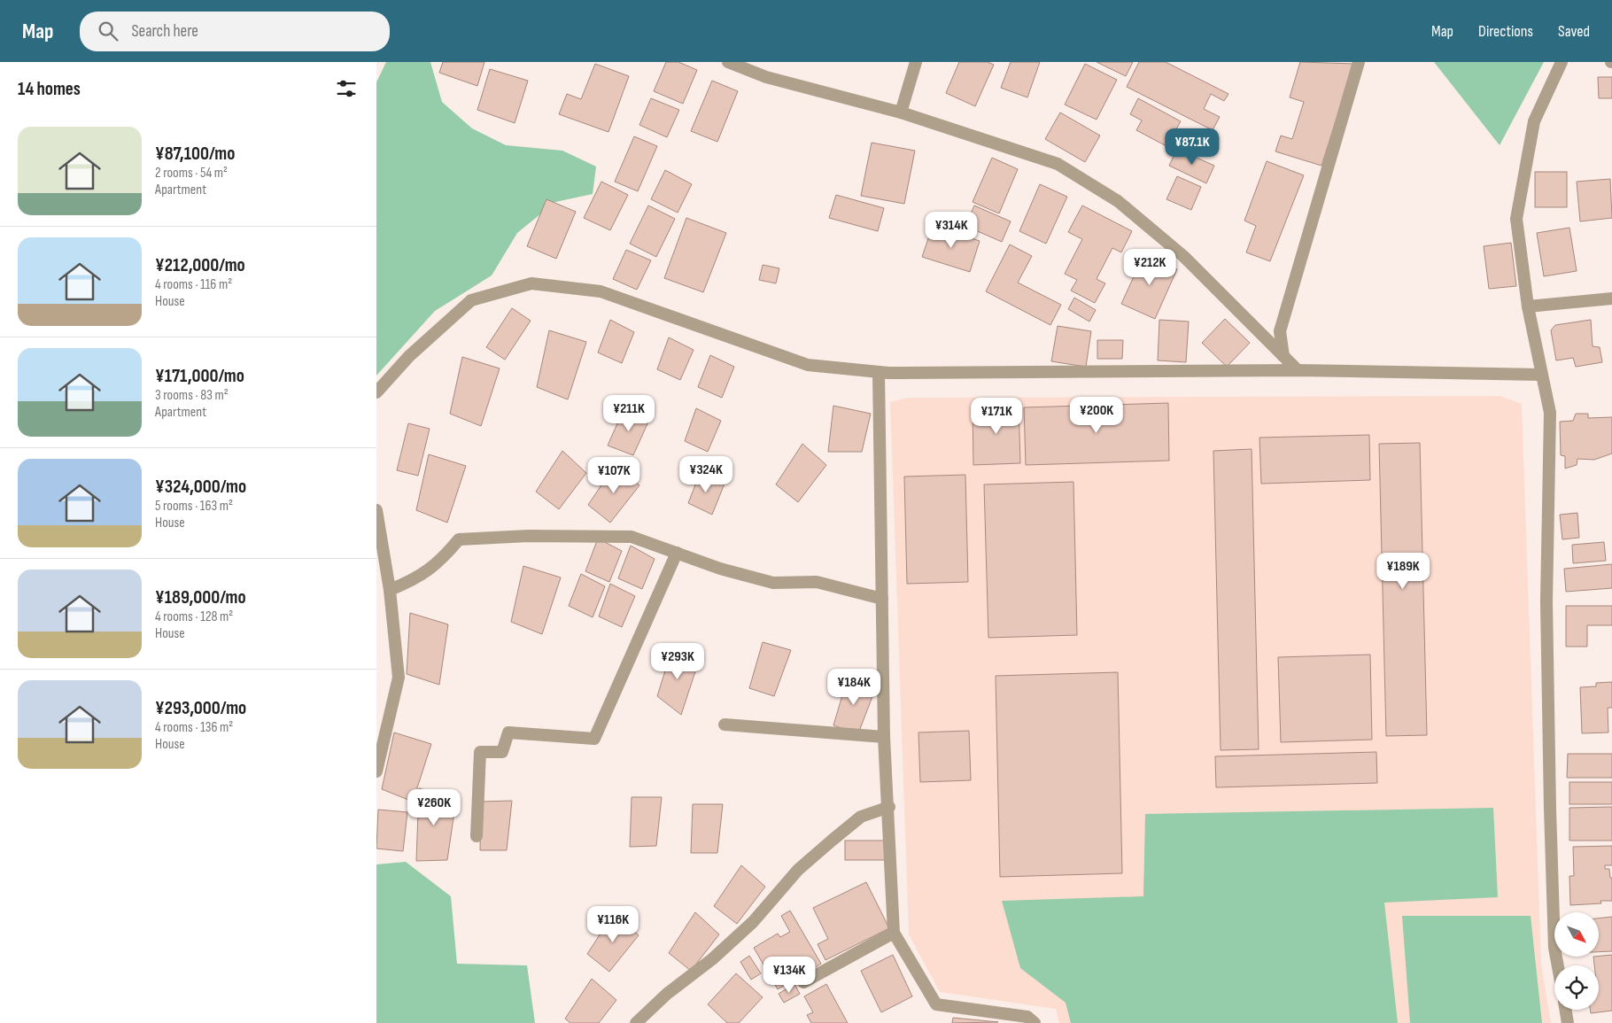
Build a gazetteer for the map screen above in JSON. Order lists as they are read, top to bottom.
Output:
{
  "north": "bottom right",
  "page": {
    "header": "Map",
    "search": "Search here",
    "nav": ["Map", "Directions", "Saved"],
    "heading": "14 homes",
    "list": [
      {
        "name": "¥87,100/mo",
        "note": "2 rooms · 54 m² · Apartment"
      },
      {
        "name": "¥212,000/mo",
        "note": "4 rooms · 116 m² · House"
      },
      {
        "name": "¥171,000/mo",
        "note": "3 rooms · 83 m² · Apartment"
      },
      {
        "name": "¥324,000/mo",
        "note": "5 rooms · 163 m² · House"
      },
      {
        "name": "¥189,000/mo",
        "note": "4 rooms · 128 m² · House"
      },
      {
        "name": "¥293,000/mo",
        "note": "4 rooms · 136 m² · House"
      }
    ],
    "price": [
      "¥87.1K",
      "¥314K",
      "¥212K",
      "¥211K",
      "¥200K",
      "¥171K",
      "¥324K",
      "¥107K",
      "¥189K",
      "¥293K",
      "¥184K",
      "¥260K",
      "¥116K",
      "¥134K"
    ]
  }
}
